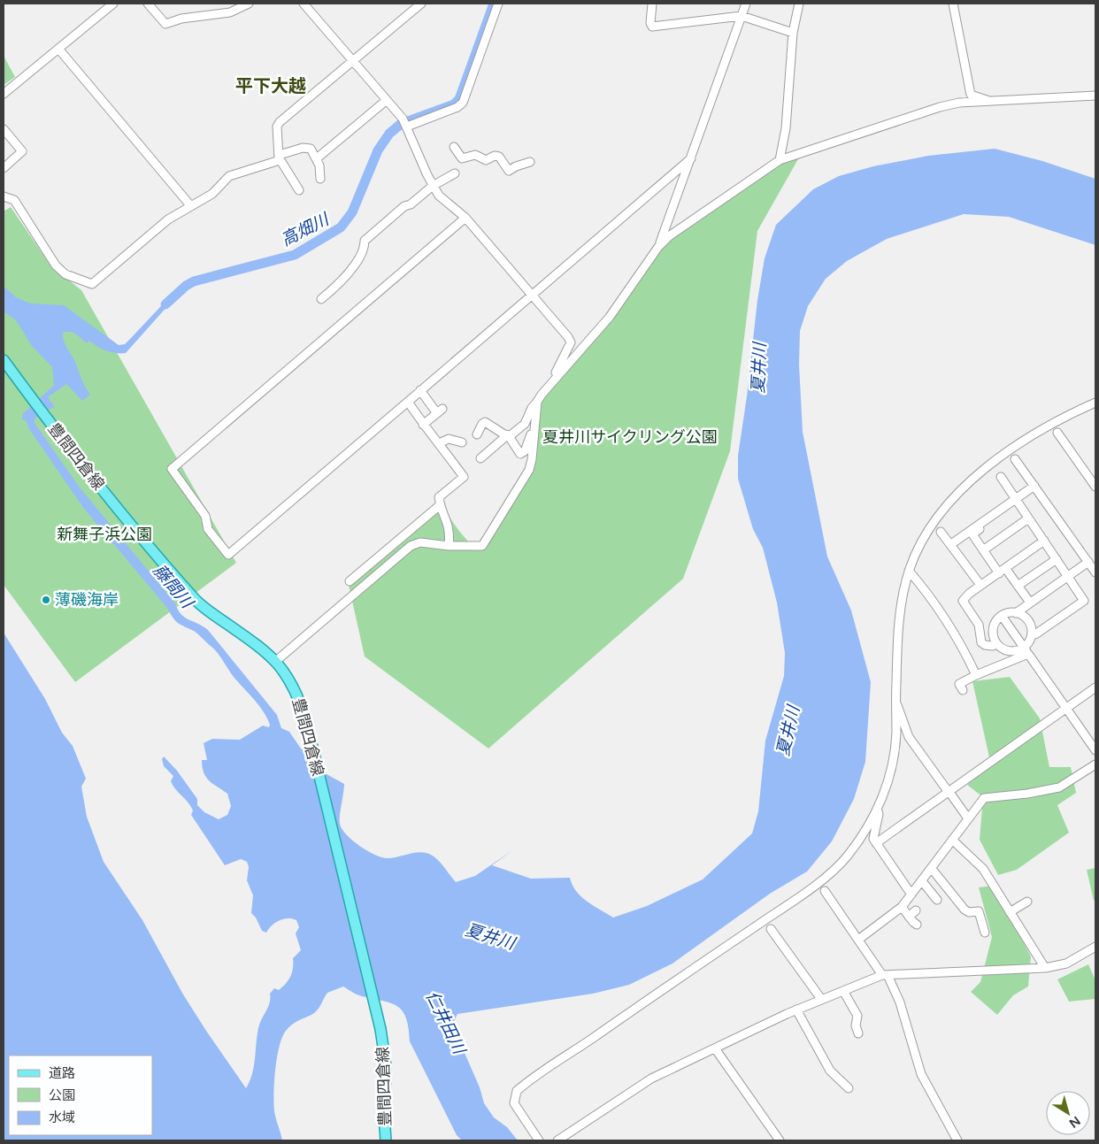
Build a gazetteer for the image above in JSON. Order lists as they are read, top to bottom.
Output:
{
  "streets": {
    "main road": ["豊間四倉線"]
  },
  "districts": ["平下大越"],
  "water": [
    "高畑川",
    "夏井川",
    "藤間川",
    "仁井田川"
  ],
  "parks": ["夏井川サイクリング公園", "新舞子浜公園"],
  "places": ["薄磯海岸"],
  "legend": ["道路", "公園", "水域"],
  "north": "bottom right"
}
